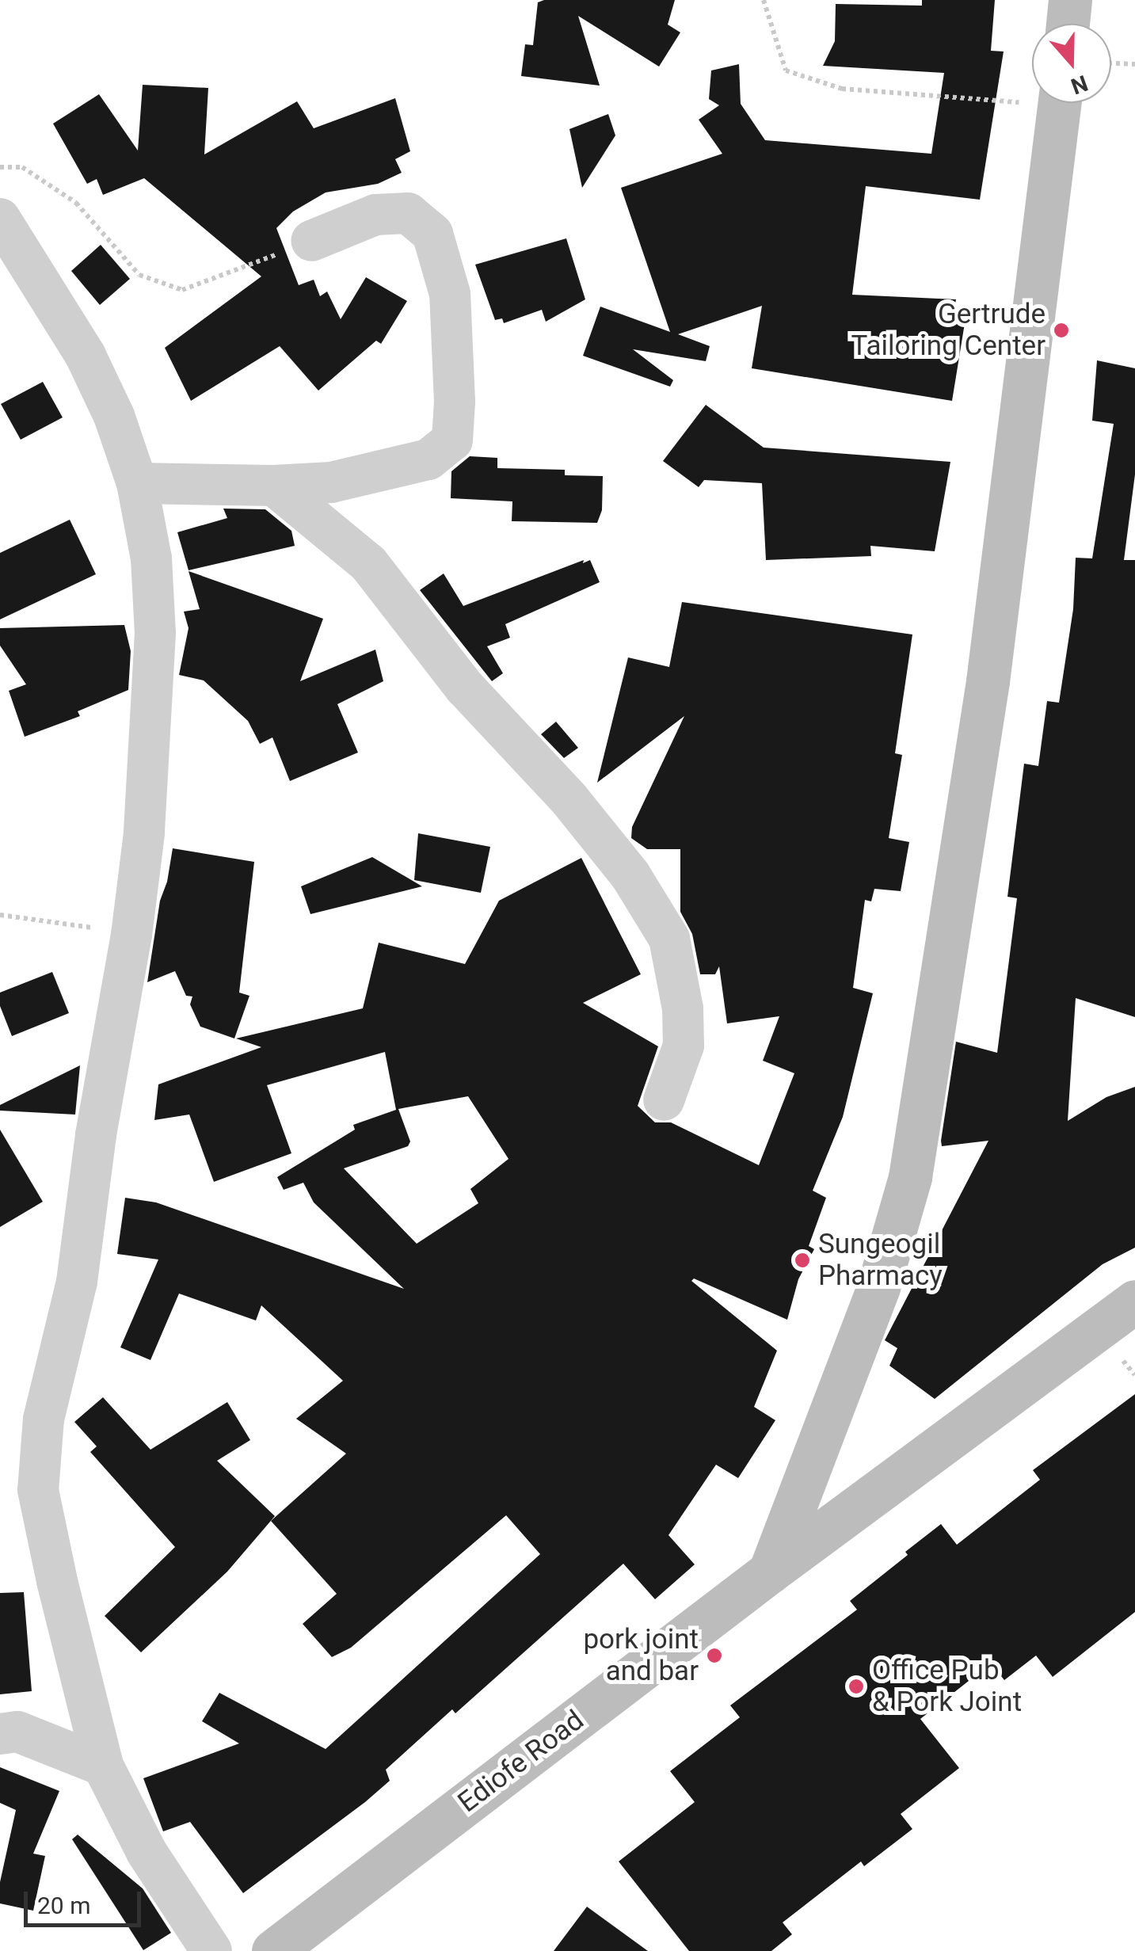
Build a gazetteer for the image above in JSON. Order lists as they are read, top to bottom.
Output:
{
  "streets": {
    "street": ["Ediofe Road"]
  },
  "places": [
    "Gertrude Tailoring Center",
    "Sungeogil Pharmacy",
    "pork joint and bar",
    "Office Pub & Pork Joint"
  ],
  "scale_bar": "20 m",
  "north": "bottom"
}
